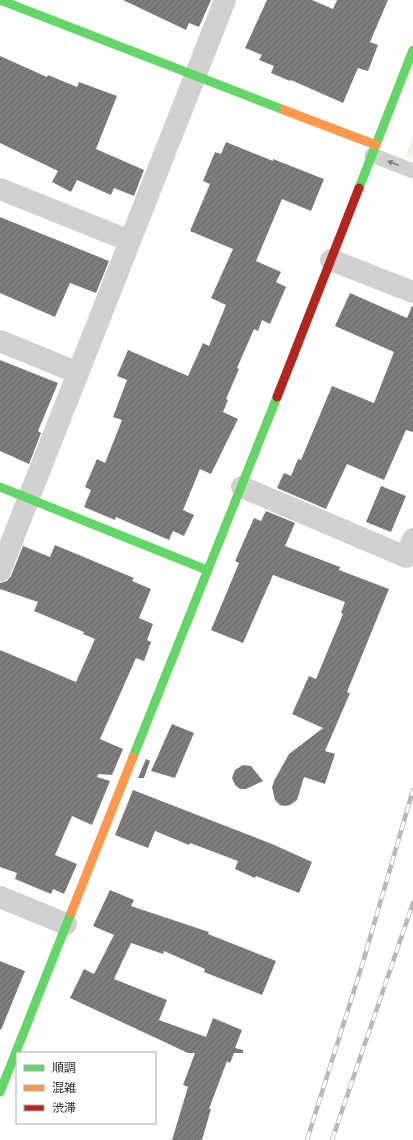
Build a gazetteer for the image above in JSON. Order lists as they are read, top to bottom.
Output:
{
  "legend": ["順調", "混雑", "渋滞"]
}
